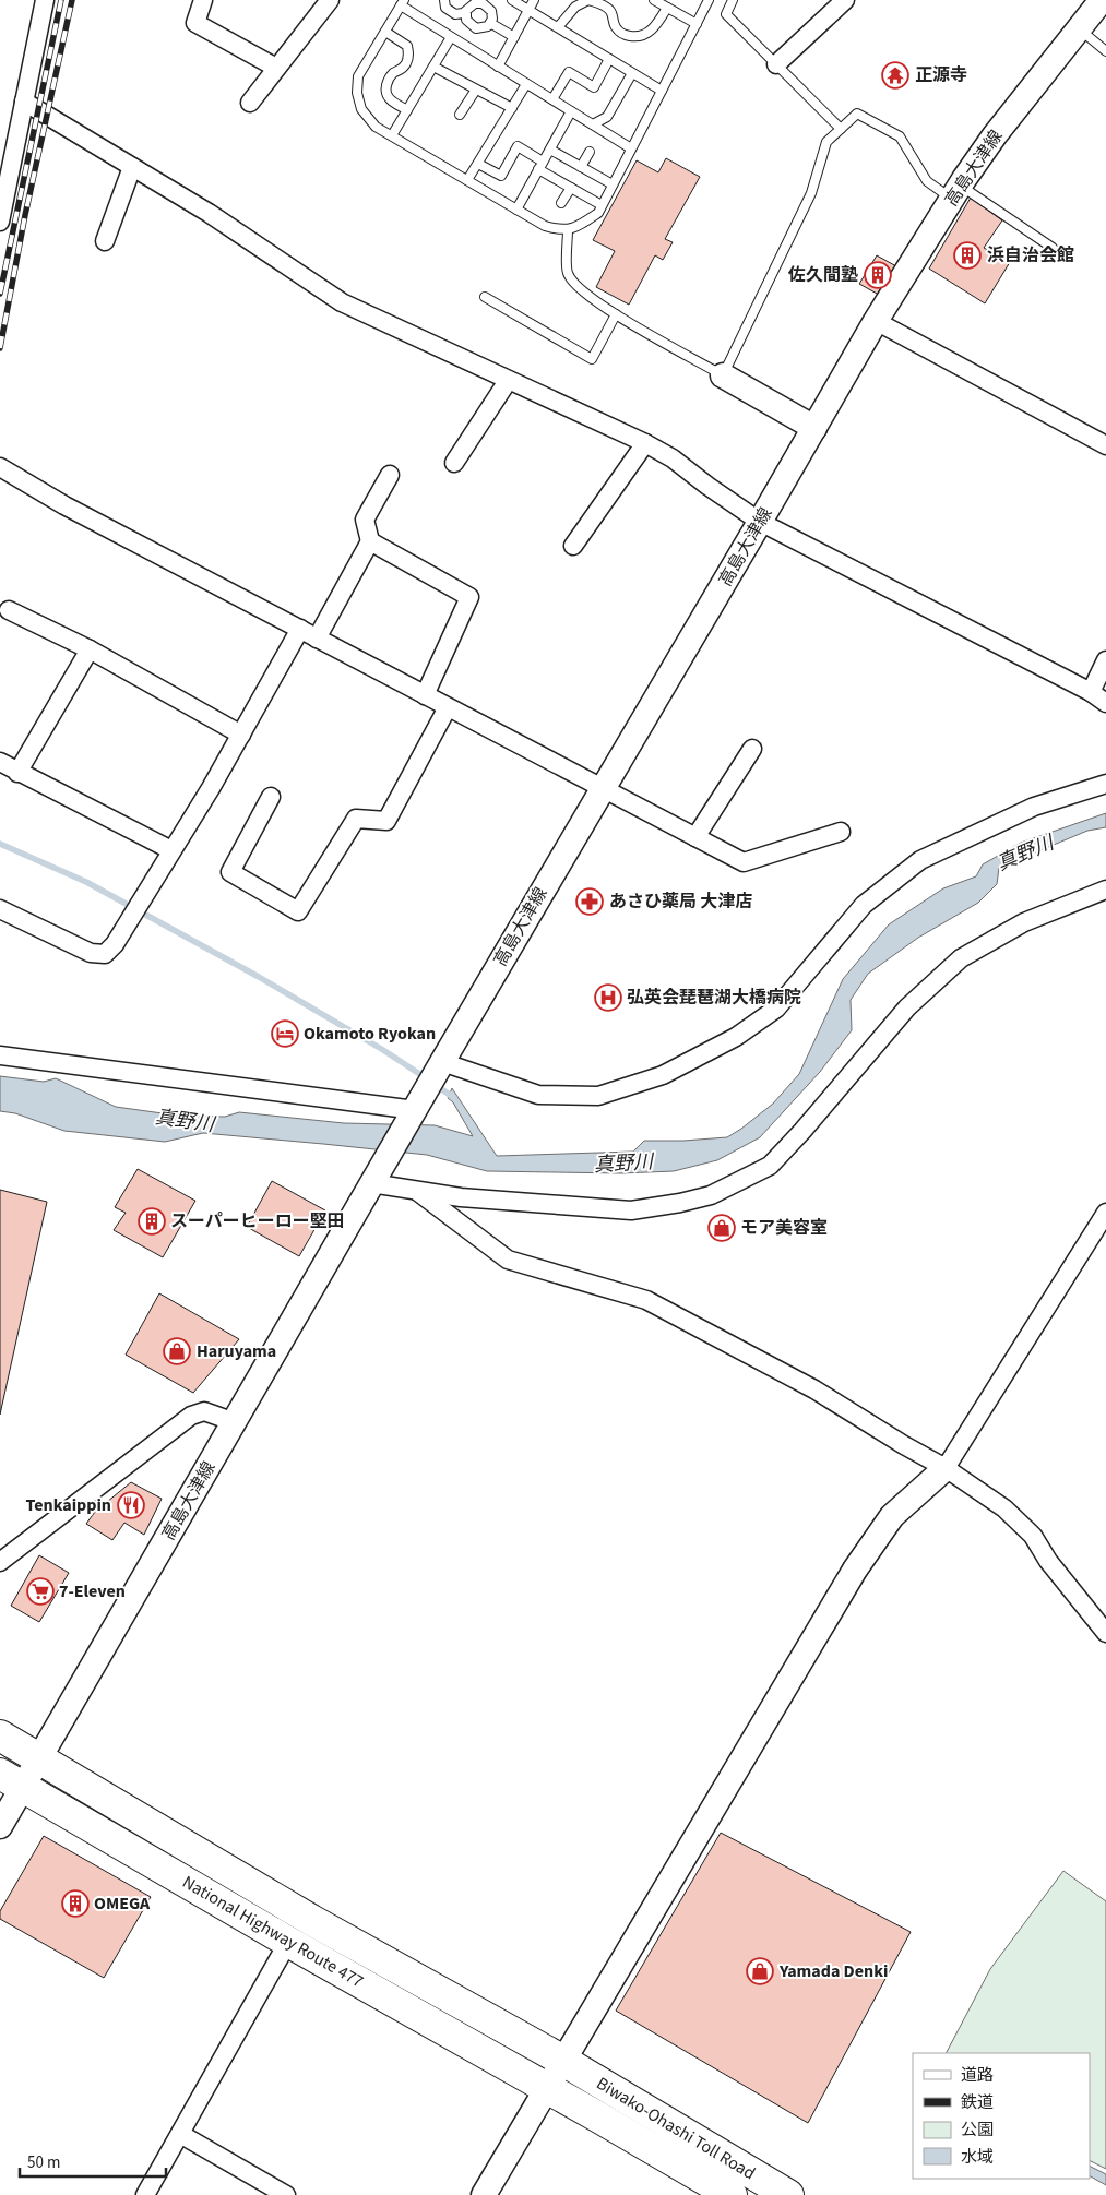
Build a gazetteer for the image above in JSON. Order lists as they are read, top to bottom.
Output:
{
  "streets": {
    "highway": ["National Highway Route 477", "Biwako-Ohashi Toll Road"],
    "main road": ["高島大津線"]
  },
  "crossings": [
    ["高島大津線", "National Highway Route 477"],
    ["National Highway Route 477", "Biwako-Ohashi Toll Road"]
  ],
  "water": ["真野川"],
  "places": {
    "temple": ["正源寺"],
    "building": [
      "浜自治会館",
      "佐久間塾",
      "スーパーヒーロー堅田",
      "OMEGA"
    ],
    "pharmacy": ["あさひ薬局 大津店"],
    "hospital": ["弘英会琵琶湖大橋病院"],
    "hotel": ["Okamoto Ryokan"],
    "shop": ["モア美容室", "Haruyama", "Yamada Denki"],
    "restaurant": ["Tenkaippin"],
    "supermarket": ["7-Eleven"]
  },
  "legend": [
    "道路",
    "鉄道",
    "公園",
    "水域"
  ],
  "scale_bar": "50 m"
}
